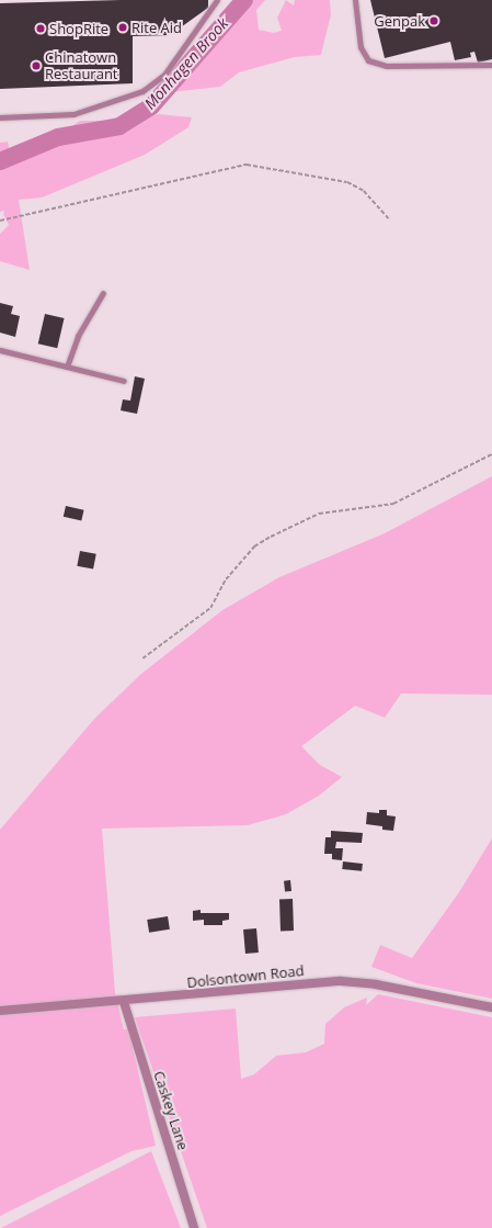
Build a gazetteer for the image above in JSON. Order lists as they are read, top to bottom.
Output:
{
  "streets": {
    "street": ["Dolsontown Road", "Caskey Lane"]
  },
  "crossings": [
    ["Dolsontown Road", "Caskey Lane"]
  ],
  "water": ["Monhagen Brook"],
  "places": [
    "Genpak",
    "Rite Aid",
    "ShopRite",
    "Chinatown Restaurant"
  ]
}
